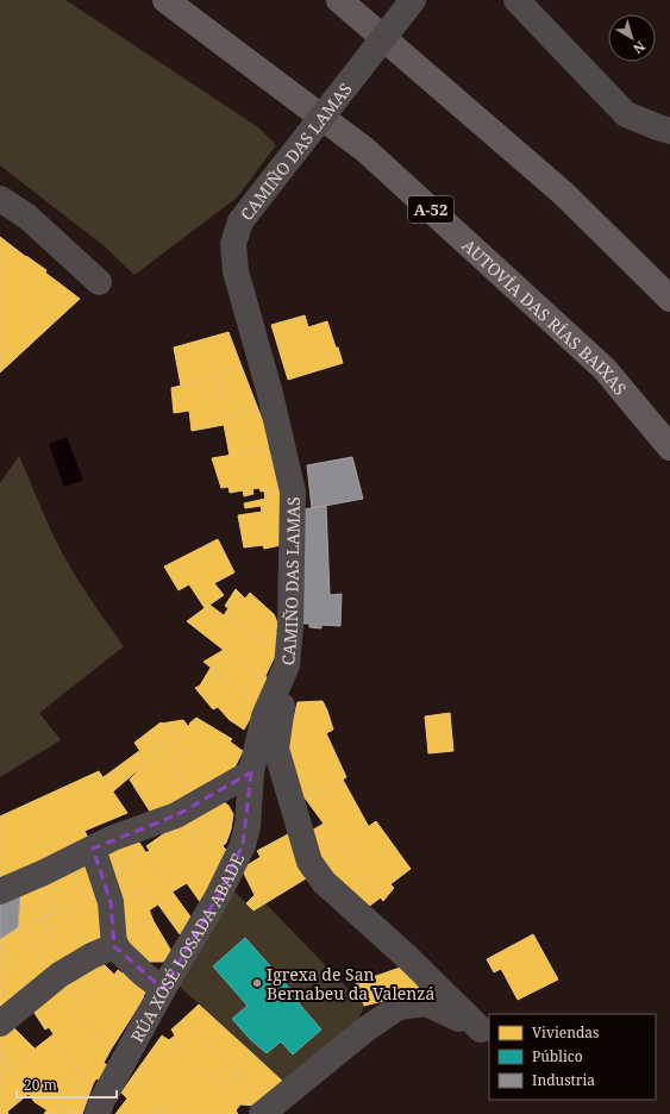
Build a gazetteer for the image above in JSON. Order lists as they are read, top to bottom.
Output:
{
  "streets": {
    "highway": ["A-52", "AUTOVÍA DAS RÍAS BAIXAS"],
    "street": ["CAMIÑO DAS LAMAS", "RÚA XOSÉ LOSADA ABADE"]
  },
  "crossings": [
    ["CAMIÑO DAS LAMAS", "RÚA XOSÉ LOSADA ABADE"]
  ],
  "places": ["Igrexa de San Bernabeu da Valenzá"],
  "legend": ["Viviendas", "Público", "Industria"],
  "scale_bar": "20 m",
  "north": "bottom right"
}
